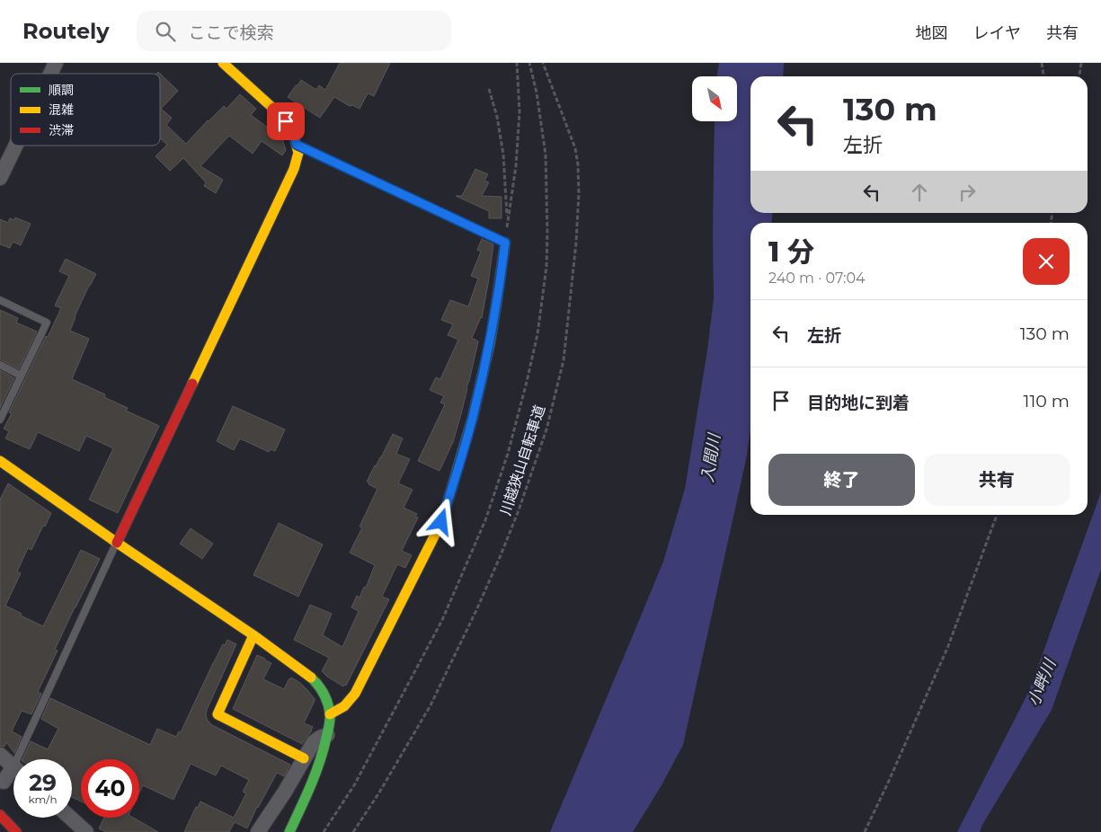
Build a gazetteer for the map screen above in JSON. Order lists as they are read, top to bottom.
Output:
{
  "streets": {
    "path": ["川越狭山自転車道"]
  },
  "water": ["入間川", "小畔川"],
  "legend": ["順調", "混雑", "渋滞"],
  "north": "bottom right",
  "page": {
    "header": "Routely",
    "search": "ここで検索",
    "nav": ["地図", "レイヤ", "共有"],
    "turn": ["130 m", "左折"],
    "heading": ["1 分", "240 m · 07:04"],
    "list": [
      {
        "name": "左折",
        "value": "130 m"
      },
      {
        "name": "目的地に到着",
        "value": "110 m"
      }
    ],
    "buttons": ["終了", "共有"],
    "speed": "29 km/h",
    "limit": "40"
  }
}
